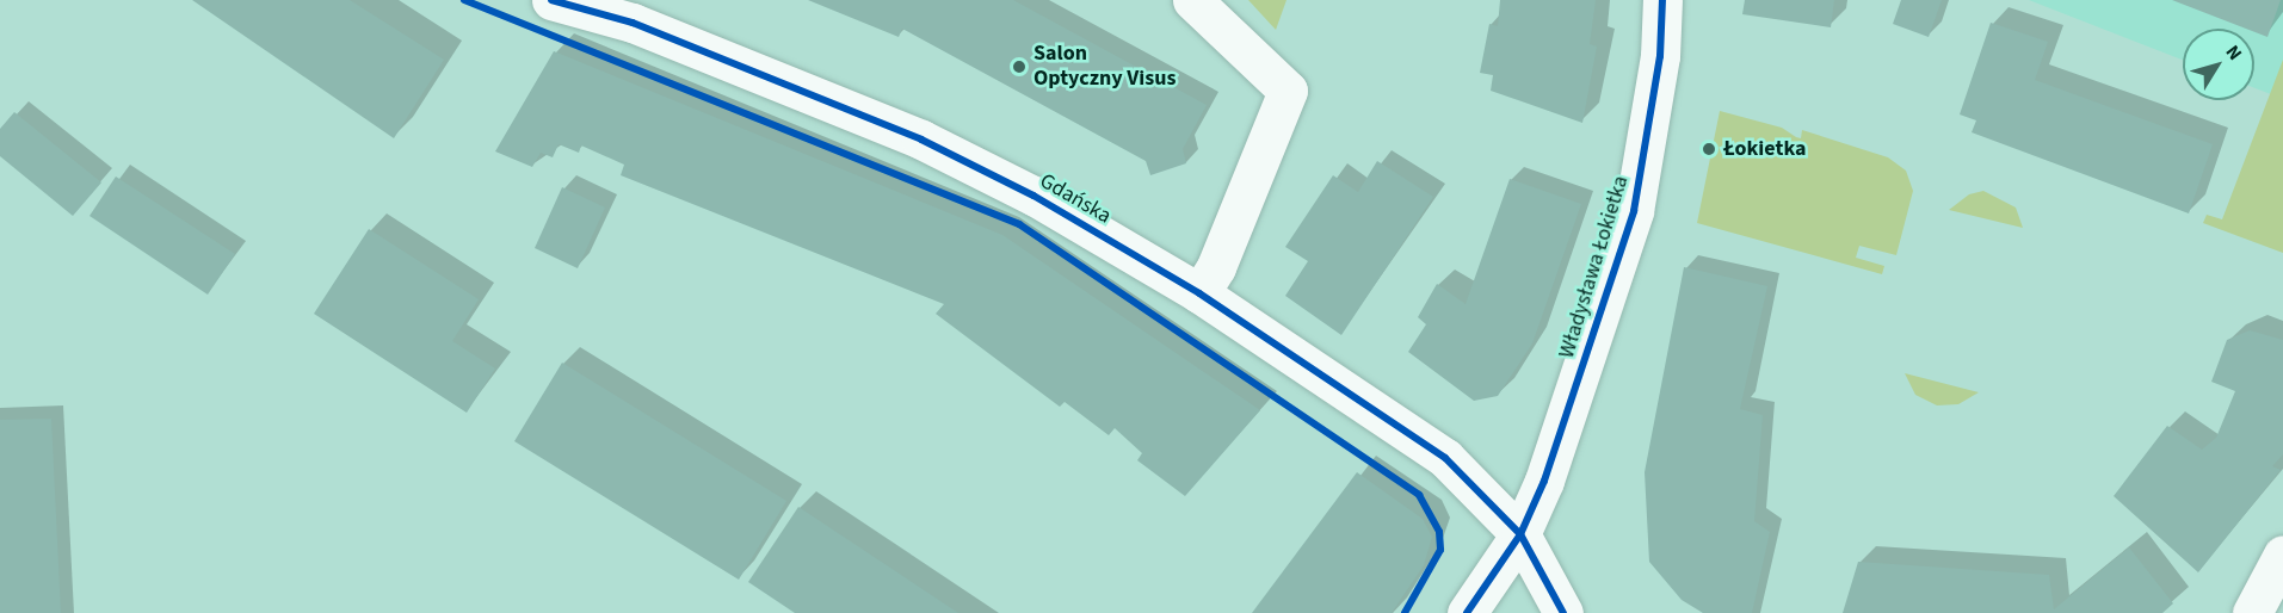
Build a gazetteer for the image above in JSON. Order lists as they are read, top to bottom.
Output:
{
  "streets": {
    "street": ["Gdańska", "Władysława Łokietka"]
  },
  "crossings": [
    ["Gdańska", "Władysława Łokietka"]
  ],
  "places": ["Salon Optyczny Visus", "Łokietka"],
  "north": "top right"
}
